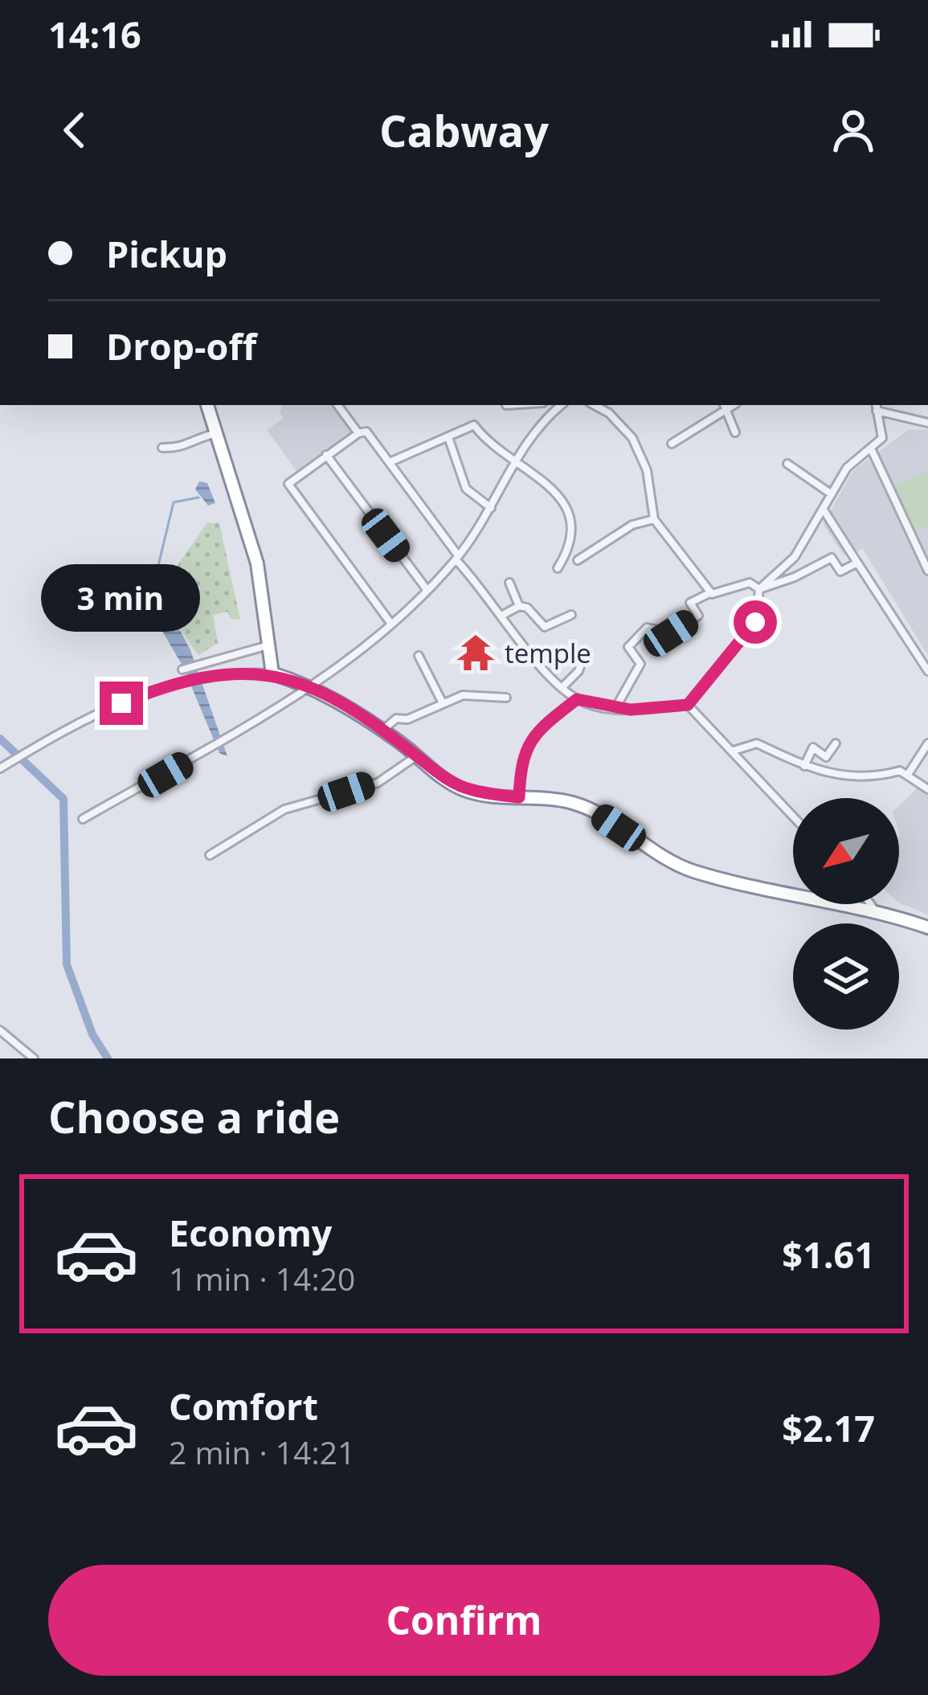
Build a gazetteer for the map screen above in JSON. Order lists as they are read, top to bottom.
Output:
{
  "places": {
    "temple": ["temple"]
  },
  "north": "bottom left",
  "page": {
    "status": "14:16",
    "header": "Cabway",
    "banner": ["Pickup", "Drop-off"],
    "bubble": "3 min",
    "heading": "Choose a ride",
    "list": [
      {
        "name": "Economy",
        "note": "1 min · 14:20",
        "value": "$1.61"
      },
      {
        "name": "Comfort",
        "note": "2 min · 14:21",
        "value": "$2.17"
      }
    ],
    "buttons": "Confirm"
  }
}
